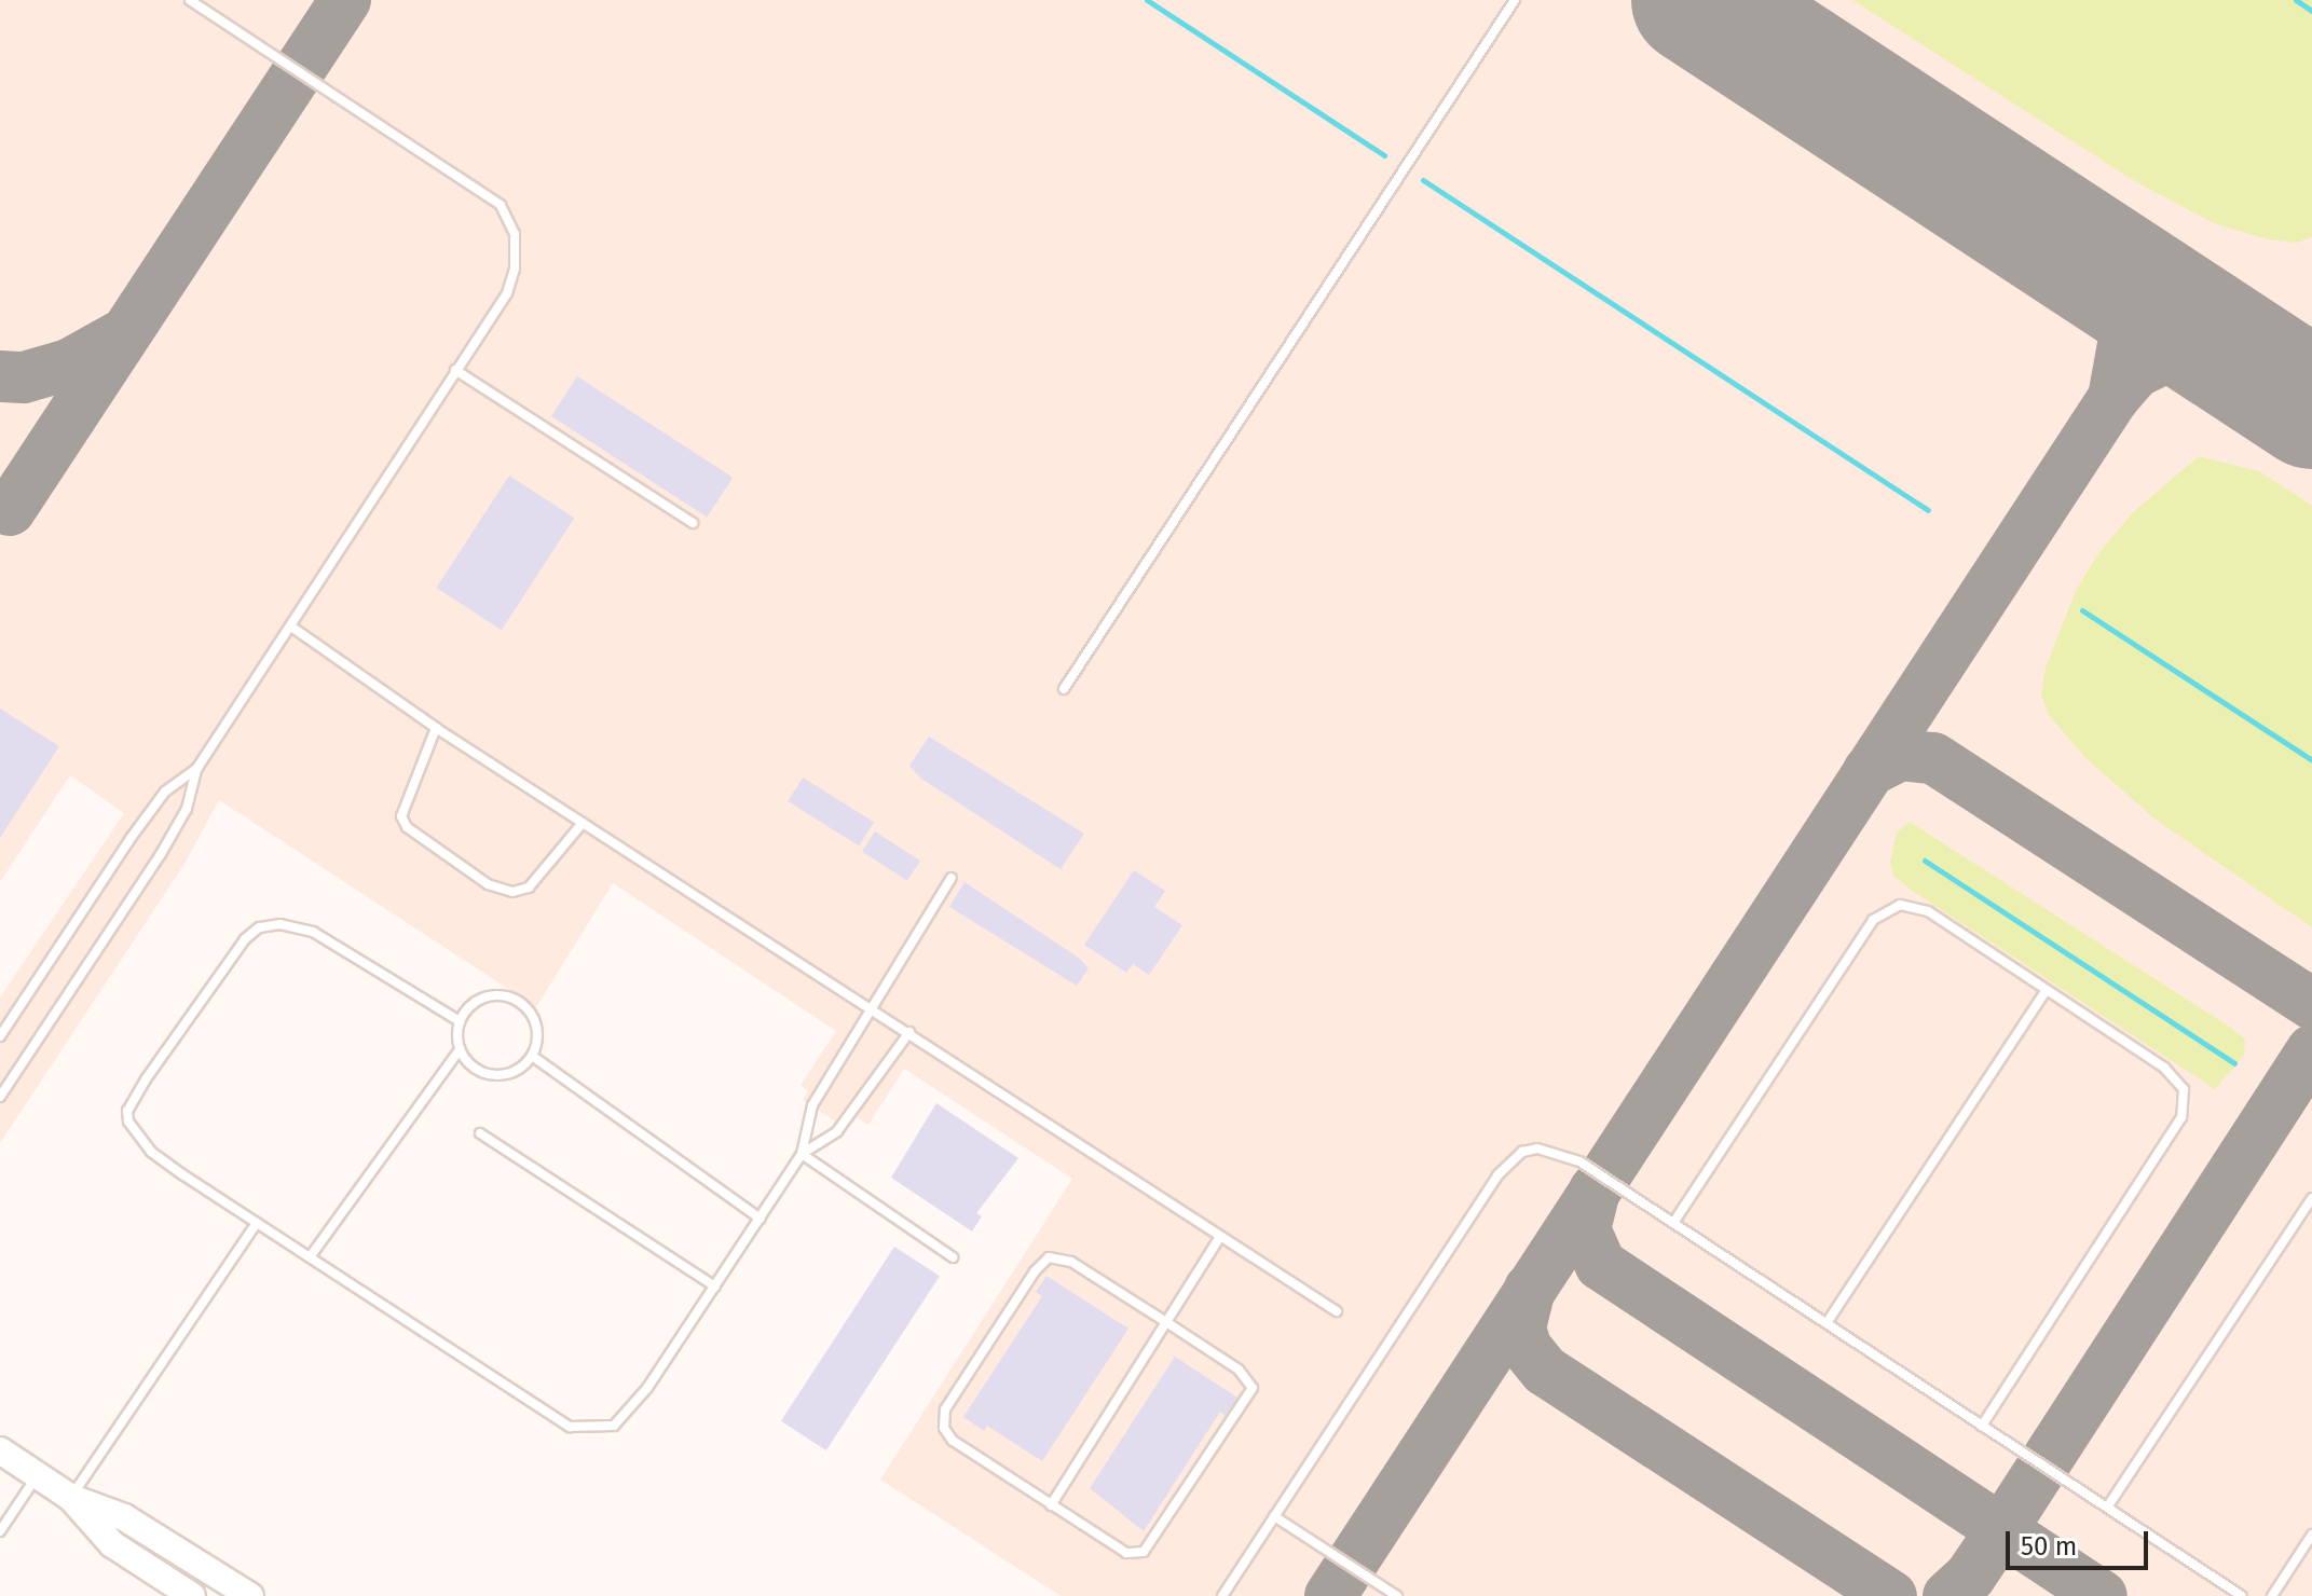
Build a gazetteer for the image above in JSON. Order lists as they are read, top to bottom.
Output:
{
  "scale_bar": "50 m"
}
